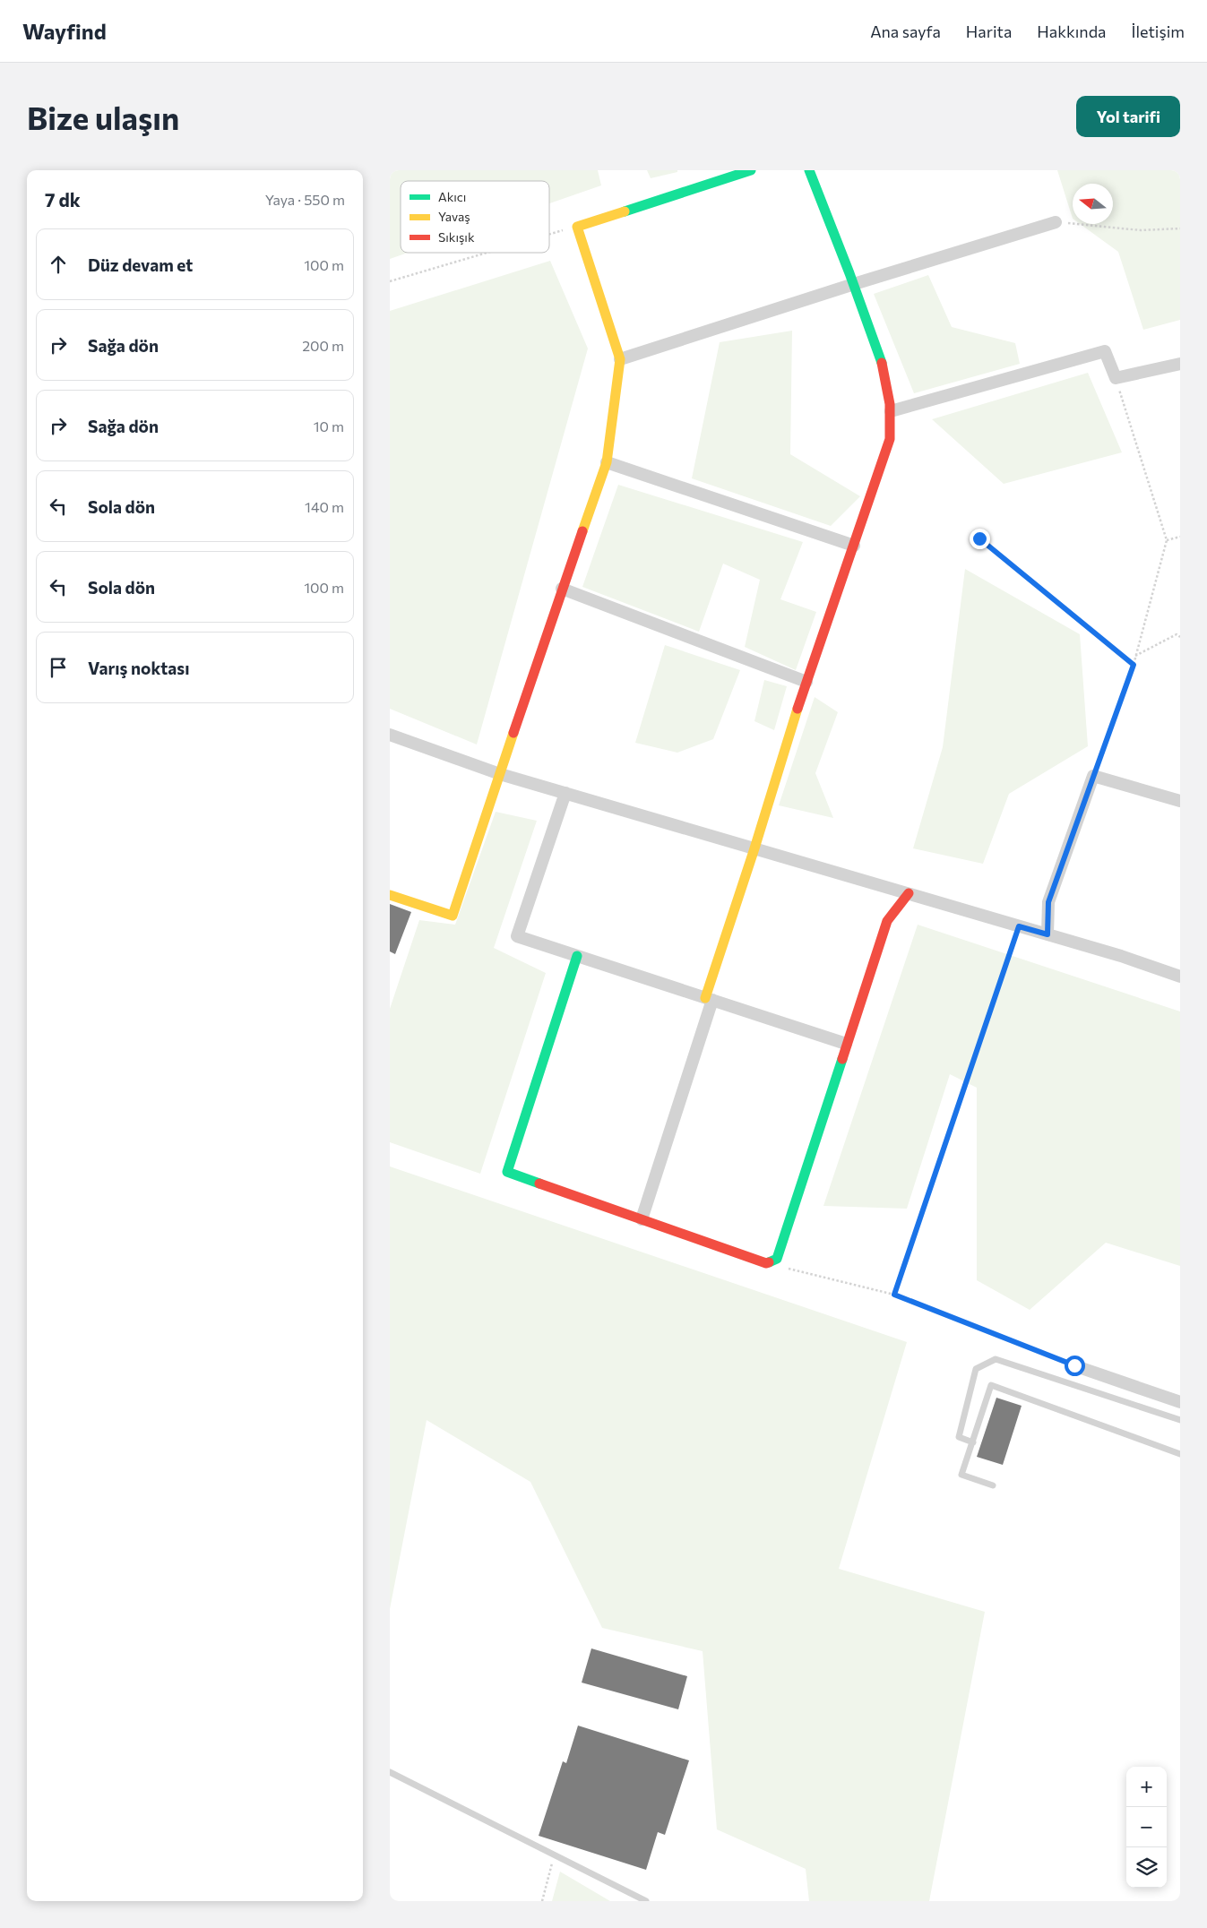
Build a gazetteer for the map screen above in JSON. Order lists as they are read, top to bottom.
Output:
{
  "legend": ["Akıcı", "Yavaş", "Sıkışık"],
  "north": "left",
  "page": {
    "header": "Wayfind",
    "nav": [
      "Ana sayfa",
      "Harita",
      "Hakkında",
      "İletişim"
    ],
    "buttons": "Yol tarifi",
    "title": "Bize ulaşın",
    "heading": ["7 dk", "Yaya · 550 m"],
    "list": [
      ["Düz devam et", "100 m"],
      ["Sağa dön", "200 m"],
      ["Sağa dön", "10 m"],
      ["Sola dön", "140 m"],
      ["Sola dön", "100 m"],
      "Varış noktası"
    ],
    "map_buttons": ["+", "−"]
  }
}
